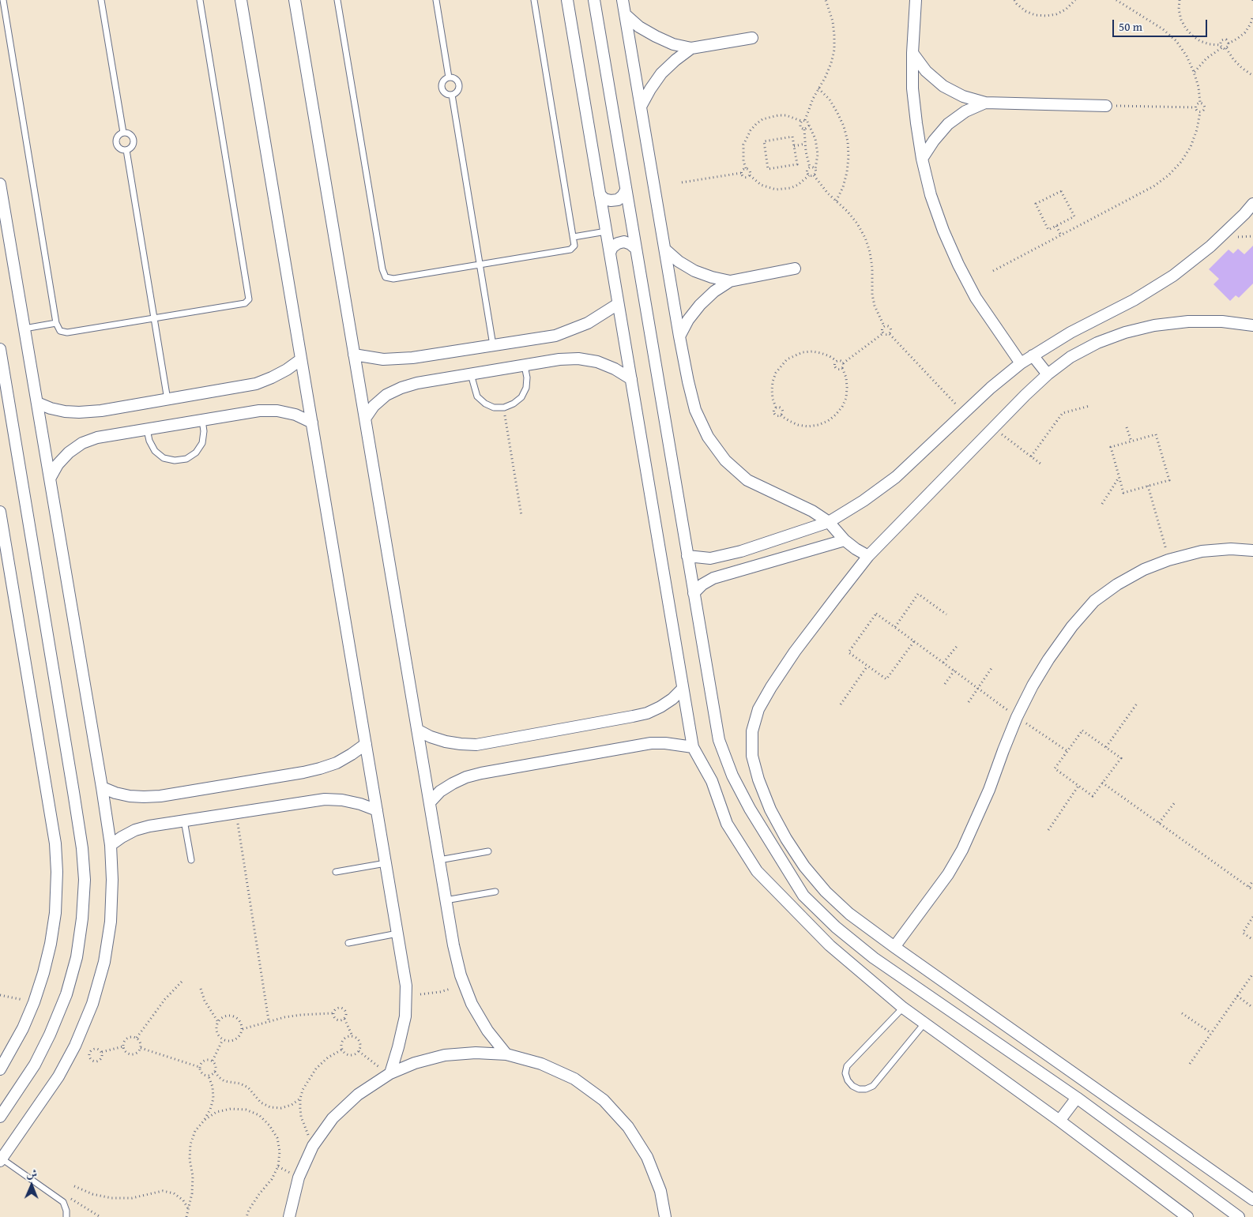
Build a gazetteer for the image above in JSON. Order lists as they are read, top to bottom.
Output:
{
  "scale_bar": "50 m",
  "north": "top"
}
